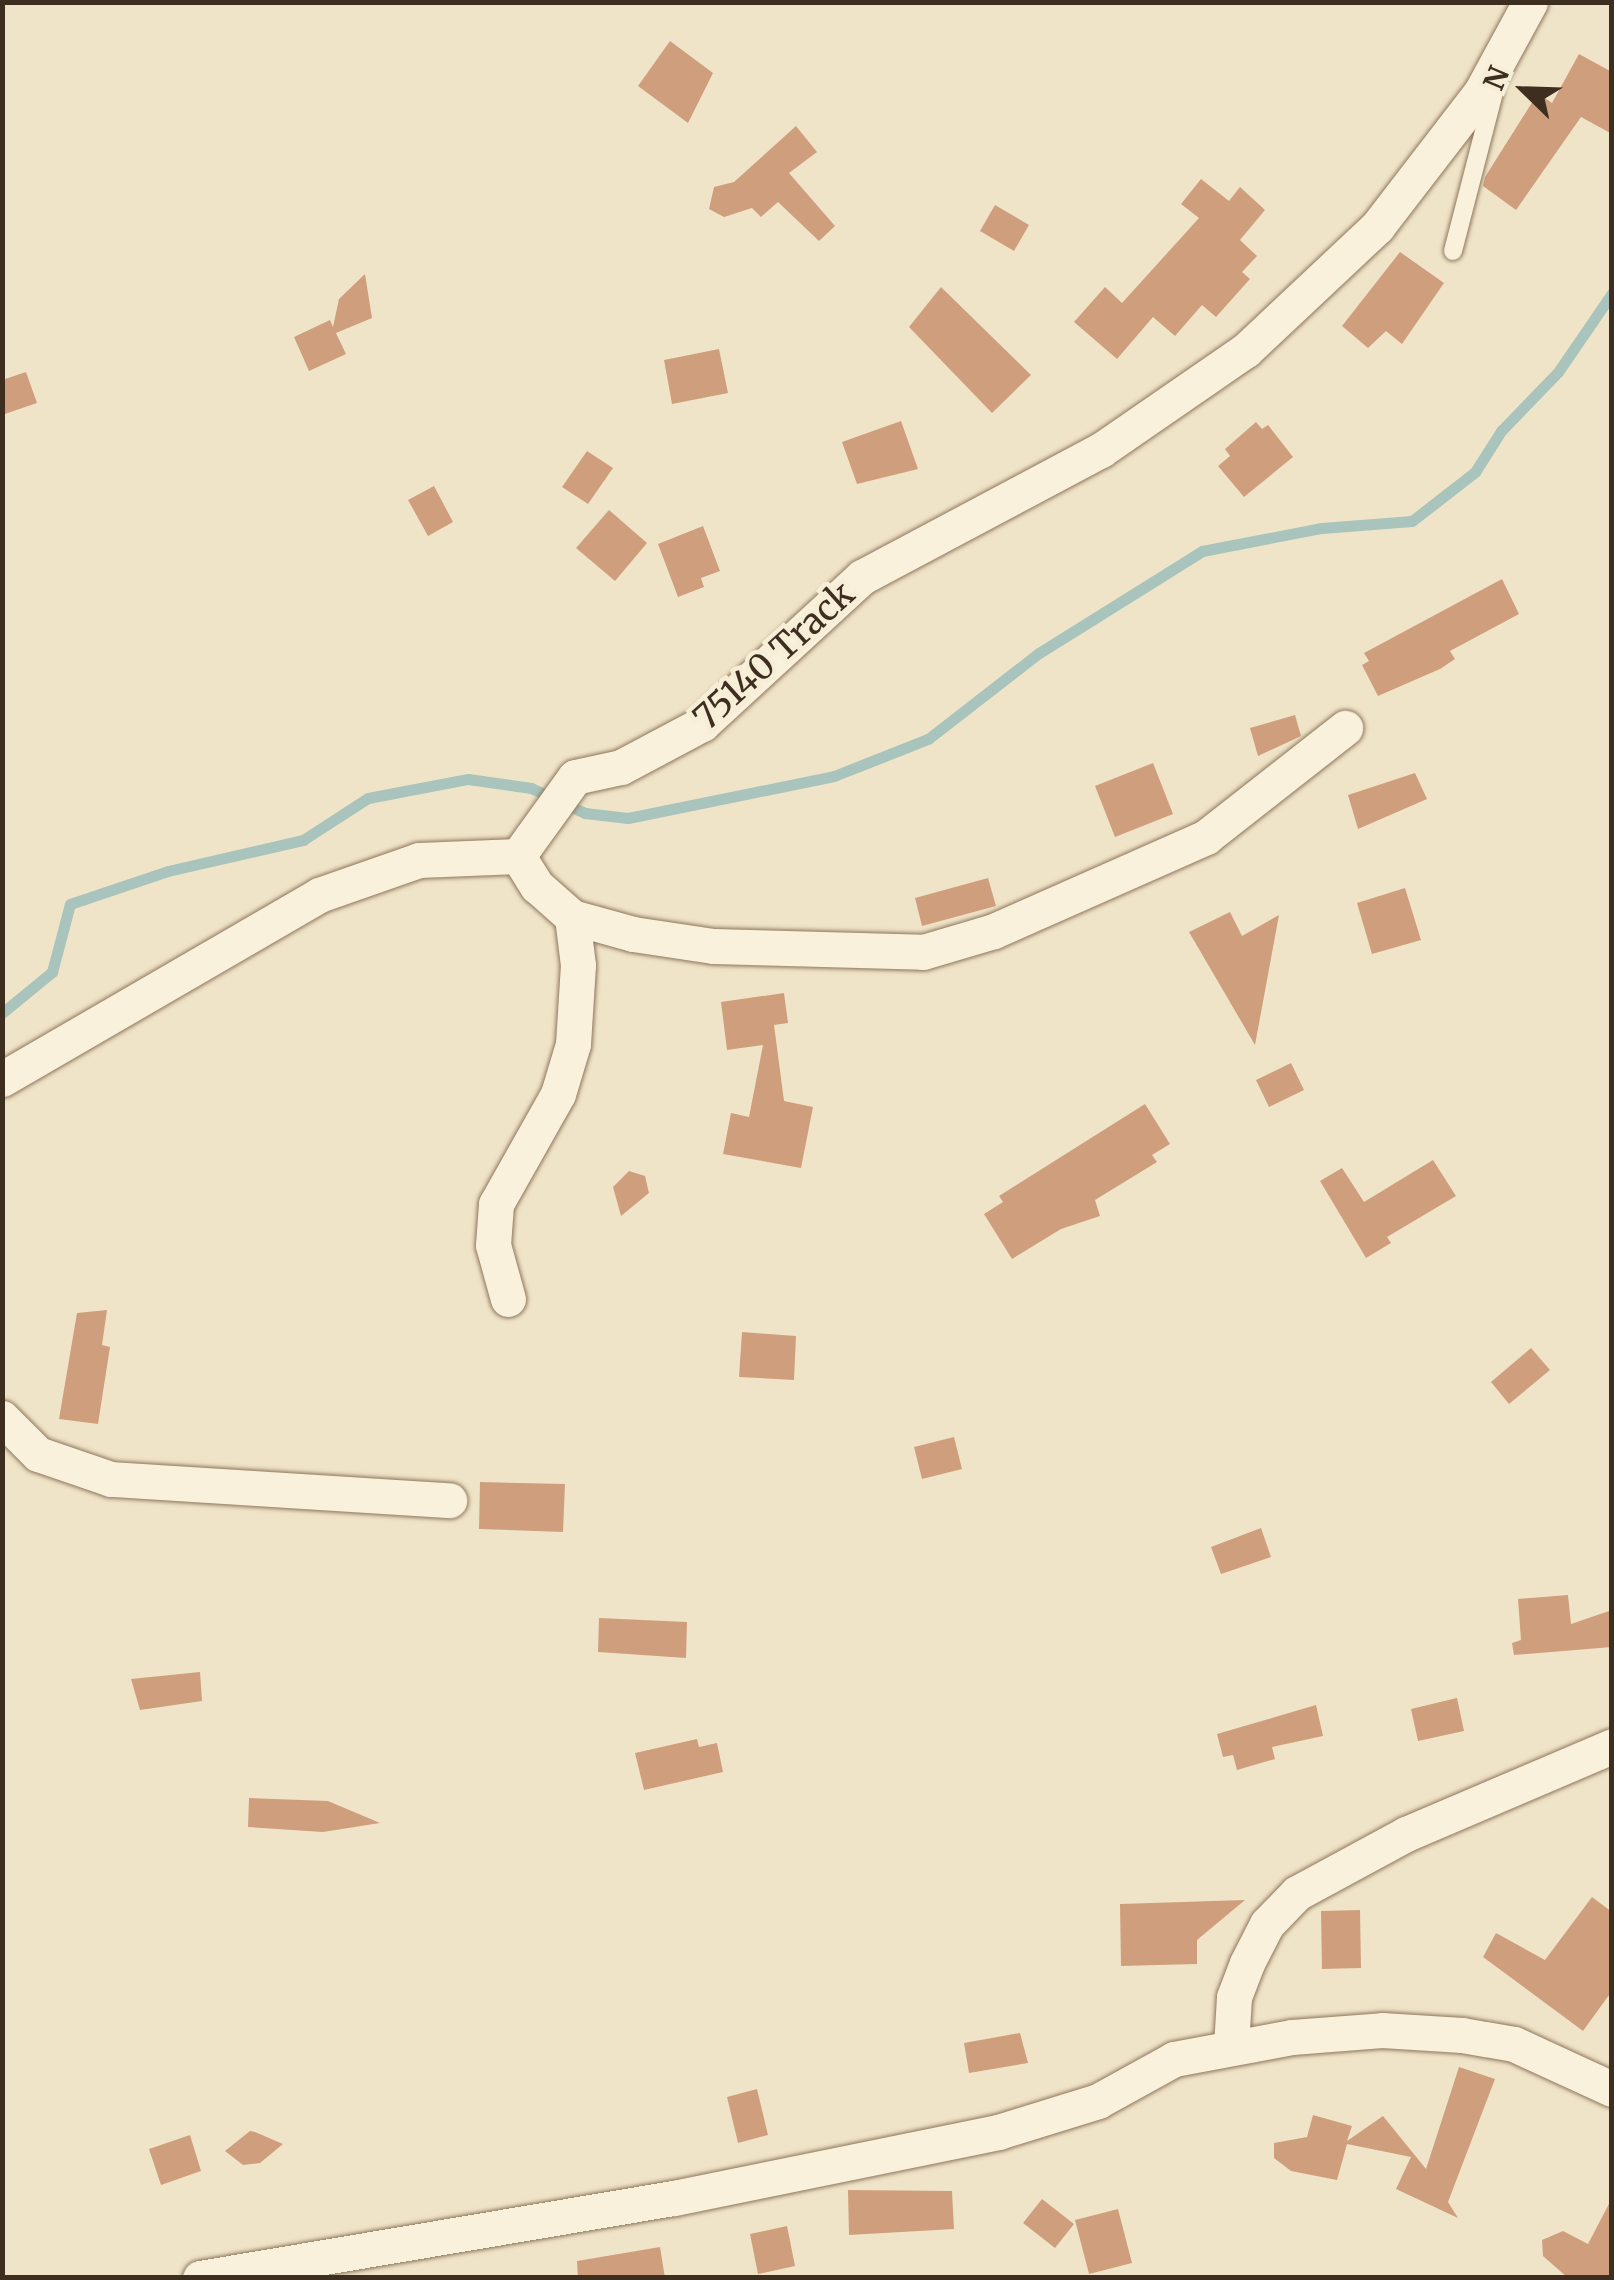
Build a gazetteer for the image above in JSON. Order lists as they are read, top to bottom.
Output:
{
  "streets": {
    "street": ["75140 Track"]
  },
  "north": "top left"
}
